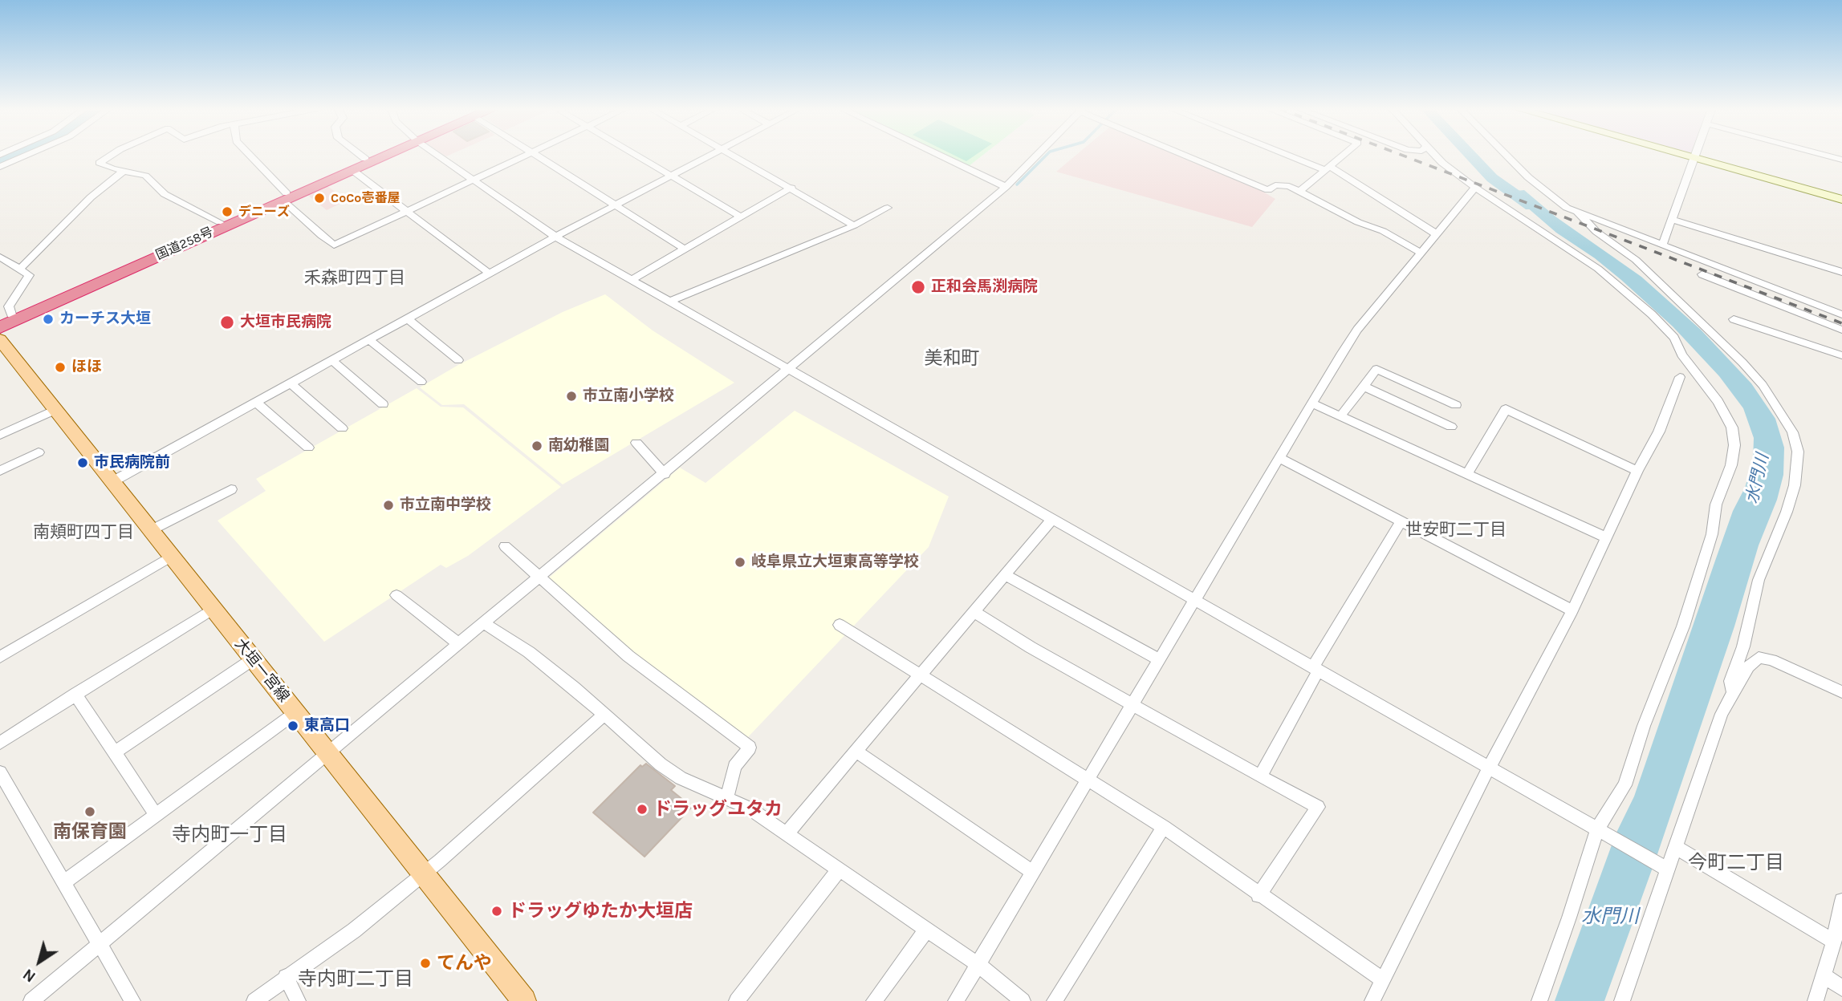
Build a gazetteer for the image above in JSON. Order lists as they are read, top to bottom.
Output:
{
  "streets": {
    "highway": ["国道258号"],
    "main road": ["大垣一宮線"]
  },
  "districts": [
    "禾森町四丁目",
    "美和町",
    "世安町二丁目",
    "南頬町四丁目",
    "寺内町一丁目",
    "今町二丁目",
    "寺内町二丁目"
  ],
  "water": ["水門川"],
  "places": [
    "CoCo壱番屋",
    "デニーズ",
    "正和会馬渕病院",
    "カーチス大垣",
    "大垣市民病院",
    "ほほ",
    "市立南小学校",
    "南幼稚園",
    "市民病院前",
    "市立南中学校",
    "岐阜県立大垣東高等学校",
    "東高口",
    "ドラッグユタカ",
    "南保育園",
    "ドラッグゆたか大垣店",
    "てんや"
  ],
  "north": "bottom left"
}
